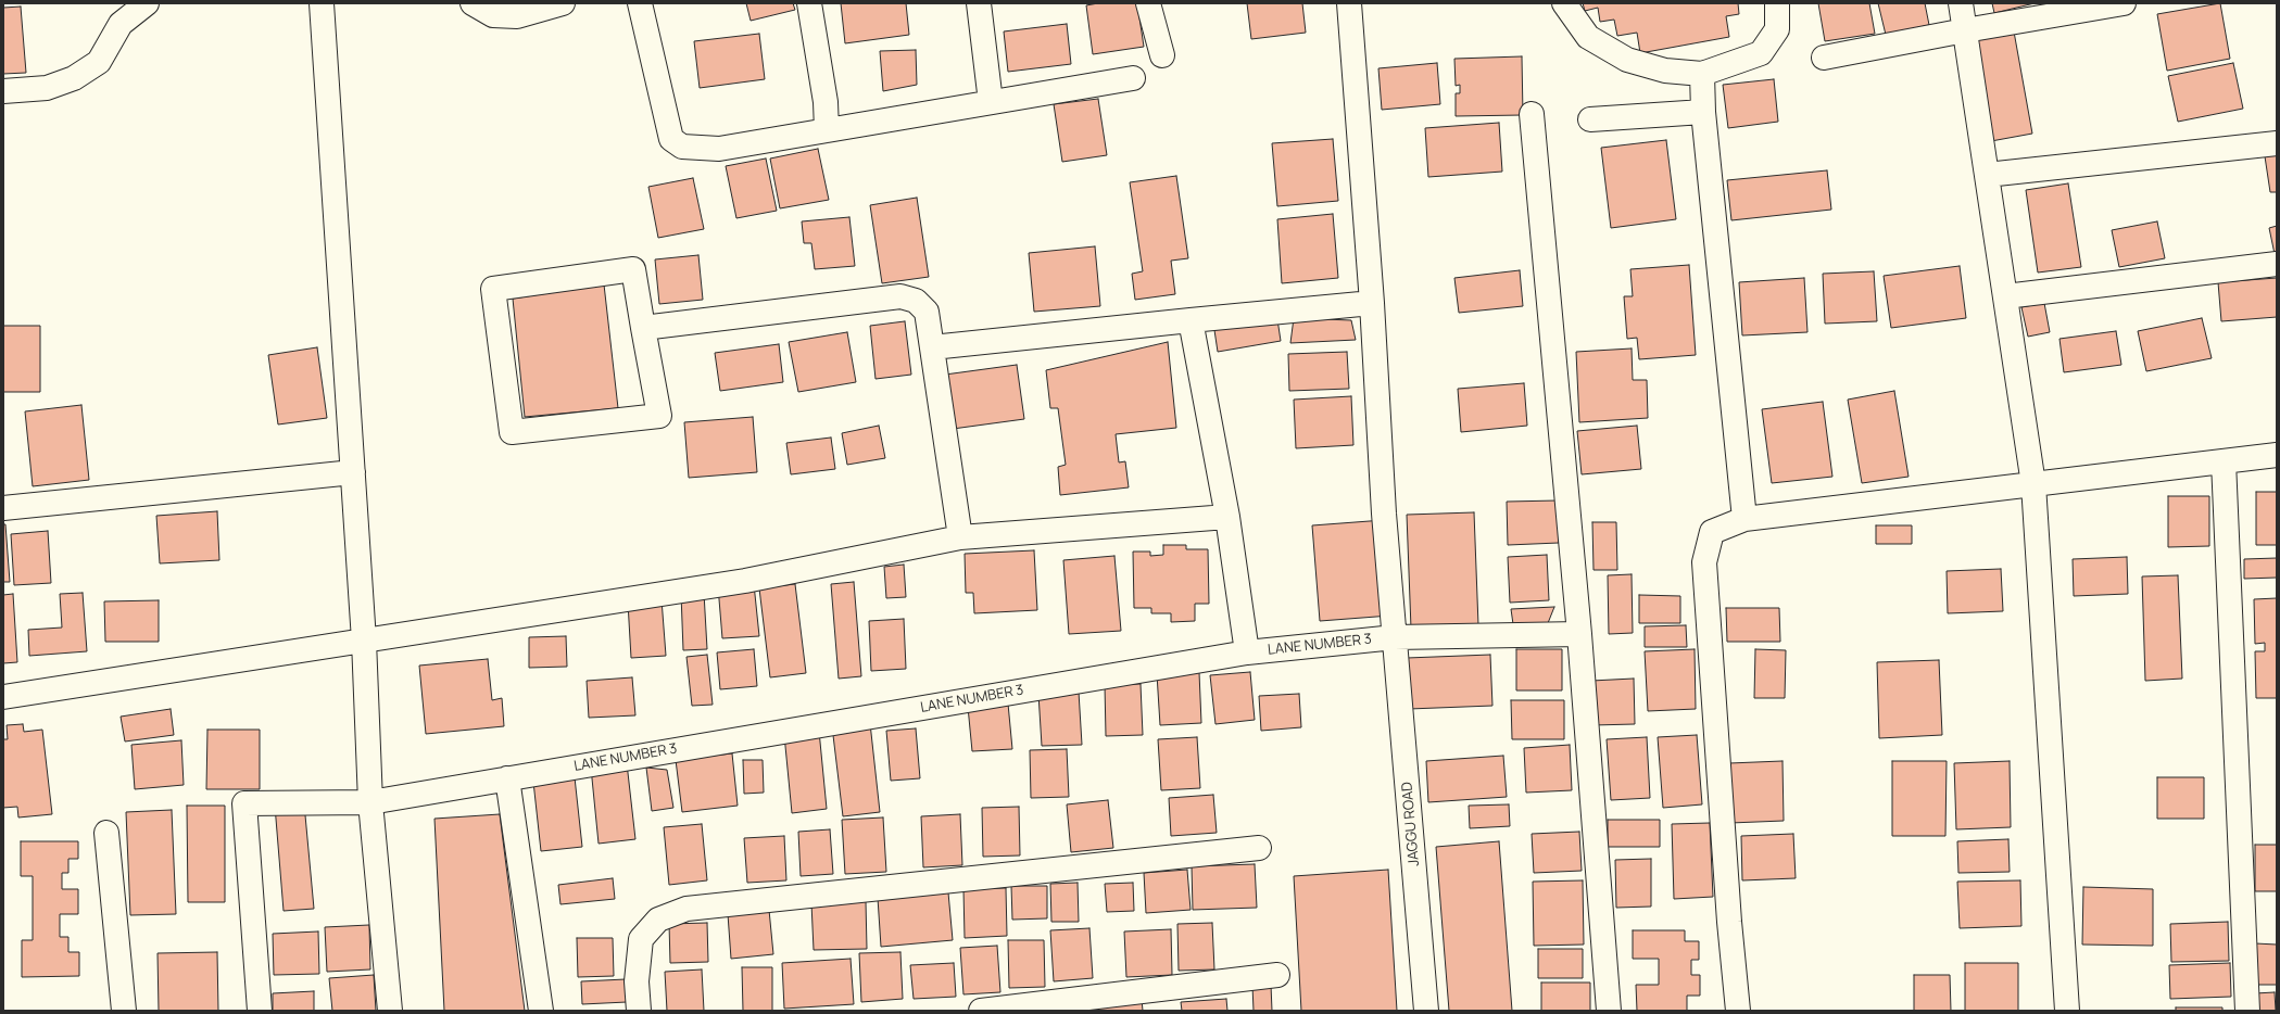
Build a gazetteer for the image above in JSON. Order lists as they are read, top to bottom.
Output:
{
  "streets": {
    "street": ["LANE NUMBER 3", "JAGGU ROAD"]
  },
  "crossings": [
    ["LANE NUMBER 3", "JAGGU ROAD"]
  ]
}
